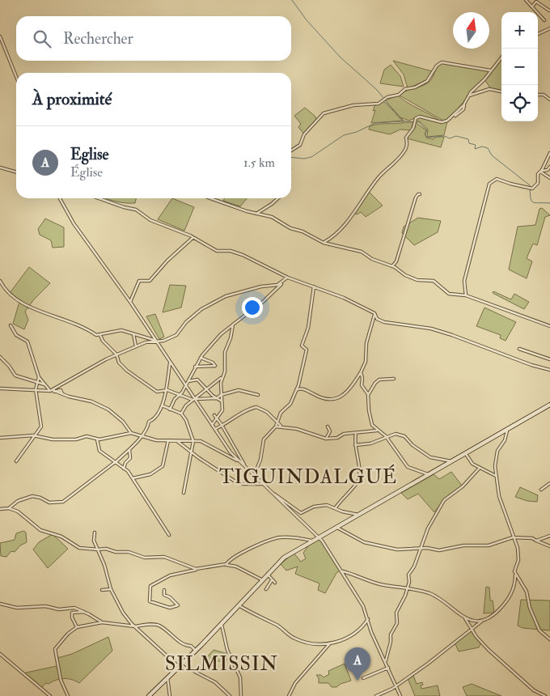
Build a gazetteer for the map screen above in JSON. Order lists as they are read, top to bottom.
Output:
{
  "districts": ["TIGUINDALGUÉ", "SILMISSIN"],
  "north": "top",
  "page": {
    "map_buttons": ["+", "−"],
    "search": "Rechercher",
    "heading": "À proximité",
    "list": [
      {
        "mark": "A",
        "name": "Eglise",
        "note": "Église",
        "value": "1.5 km"
      }
    ],
    "pins": "A"
  }
}
